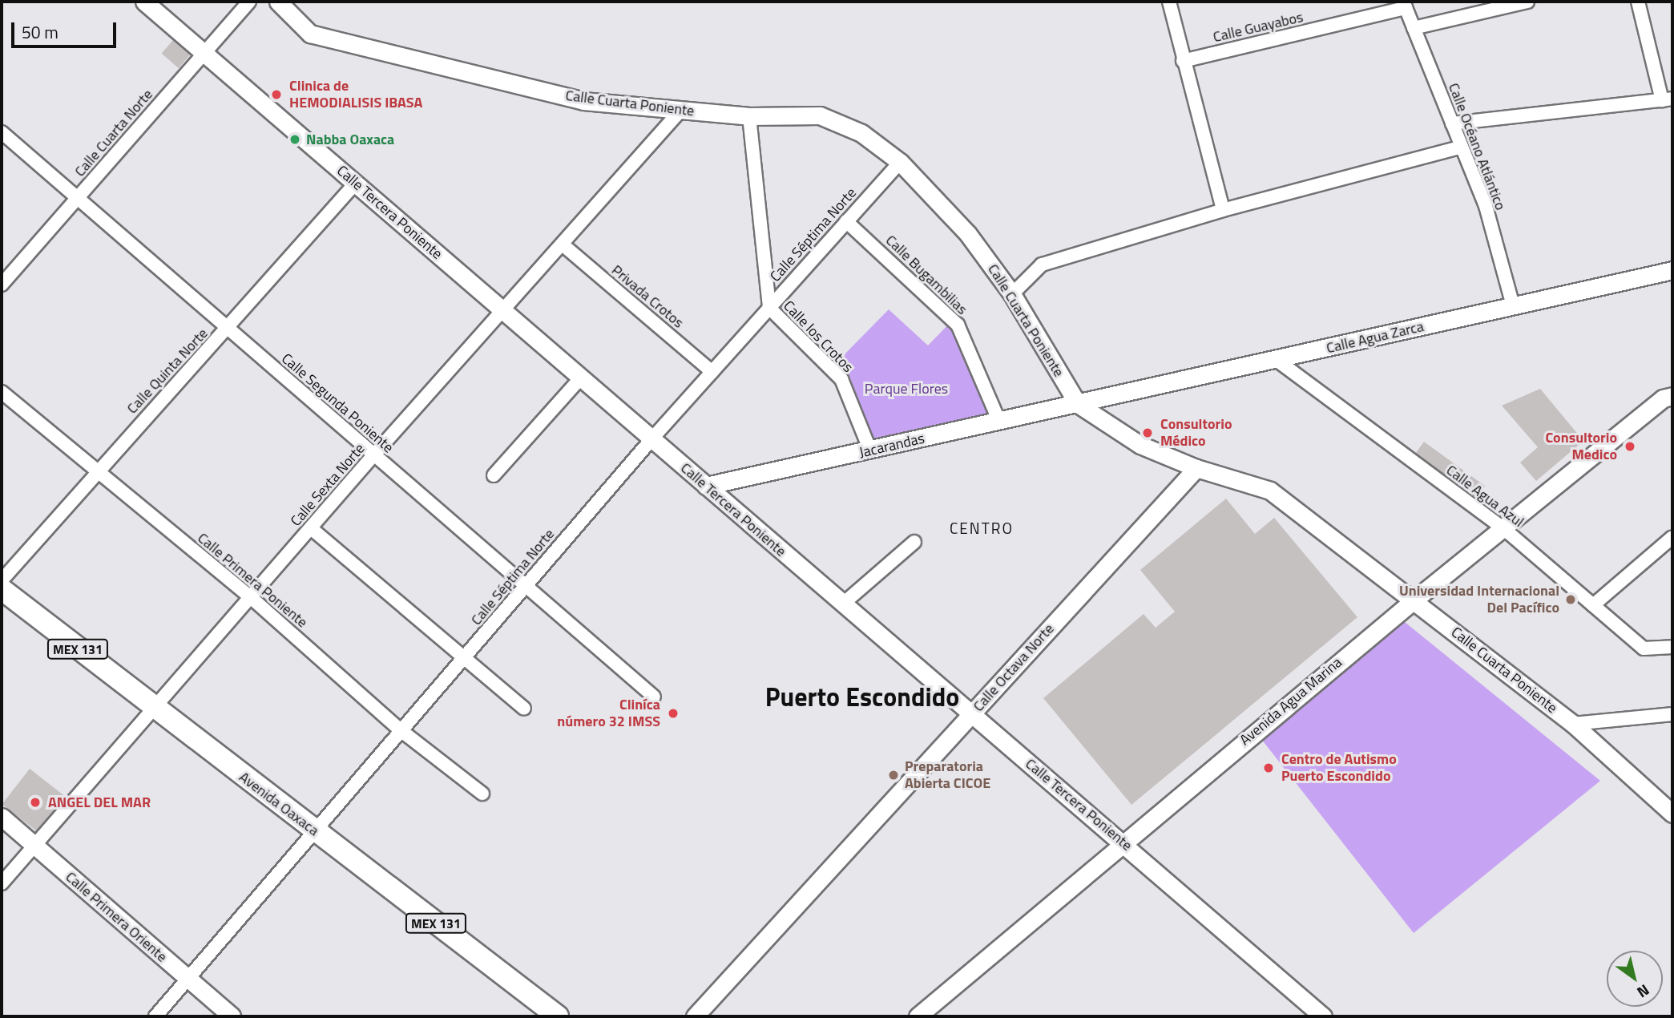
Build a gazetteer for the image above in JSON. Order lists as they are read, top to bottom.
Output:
{
  "streets": {
    "main road": ["MEX 131", "Avenida Oaxaca"],
    "street": [
      "Calle Guayabos",
      "Calle Cuarta Poniente",
      "Calle Cuarta Norte",
      "Calle Océano Atlántico",
      "Calle Tercera Poniente",
      "Calle Séptima Norte",
      "Calle Bugambilias",
      "Privada Crotos",
      "Calle los Crotos",
      "Calle Agua Zarca",
      "Calle Quinta Norte",
      "Calle Segunda Poniente",
      "Jacarandas",
      "Calle Sexta Norte",
      "Calle Agua Azul",
      "Calle Primera Poniente",
      "Calle Octava Norte",
      "Avenida Agua Marina",
      "Calle Primera Oriente"
    ]
  },
  "crossings": [
    ["Calle Guayabos", "Calle Océano Atlántico"],
    ["Calle Cuarta Poniente", "Calle Séptima Norte"],
    ["Calle Cuarta Poniente", "Calle Agua Zarca"],
    ["Calle Cuarta Poniente", "Jacarandas"],
    ["Calle Cuarta Poniente", "Calle Sexta Norte"],
    ["Calle Cuarta Poniente", "Calle Octava Norte"],
    ["Calle Cuarta Poniente", "Avenida Agua Marina"],
    ["Calle Cuarta Norte", "Calle Tercera Poniente"],
    ["Calle Cuarta Norte", "Calle Segunda Poniente"],
    ["Calle Océano Atlántico", "Calle Agua Zarca"],
    ["Calle Tercera Poniente", "Calle Séptima Norte"],
    ["Calle Tercera Poniente", "Calle Quinta Norte"],
    ["Calle Tercera Poniente", "Jacarandas"],
    ["Calle Tercera Poniente", "Calle Sexta Norte"],
    ["Calle Tercera Poniente", "Calle Octava Norte"],
    ["Calle Tercera Poniente", "Avenida Agua Marina"],
    ["Calle Séptima Norte", "Calle Bugambilias"],
    ["Calle Séptima Norte", "Privada Crotos"],
    ["Calle Séptima Norte", "Calle los Crotos"],
    ["Calle Séptima Norte", "Calle Segunda Poniente"],
    ["Calle Séptima Norte", "Calle Primera Poniente"],
    ["Calle Séptima Norte", "Avenida Oaxaca"],
    ["Calle Séptima Norte", "Calle Primera Oriente"],
    ["Calle Bugambilias", "Jacarandas"],
    ["Privada Crotos", "Calle Sexta Norte"],
    ["Calle los Crotos", "Jacarandas"],
    ["Calle Agua Zarca", "Jacarandas"],
    ["Calle Agua Zarca", "Calle Agua Azul"],
    ["Calle Quinta Norte", "Calle Segunda Poniente"],
    ["Calle Quinta Norte", "Calle Primera Poniente"],
    ["Calle Segunda Poniente", "Calle Sexta Norte"],
    ["Calle Sexta Norte", "Calle Primera Poniente"],
    ["Calle Sexta Norte", "Avenida Oaxaca"],
    ["Calle Sexta Norte", "Calle Primera Oriente"],
    ["Calle Agua Azul", "Avenida Agua Marina"]
  ],
  "districts": ["CENTRO", "Puerto Escondido"],
  "parks": ["Parque Flores"],
  "places": [
    "Clinica de HEMODIALISIS IBASA",
    "Nabba Oaxaca",
    "Consultorio Médico",
    "Consultorio Medico",
    "Universidad Internacional Del Pacífico",
    "Cliníca número 32 IMSS",
    "Centro de Autismo Puerto Escondido",
    "Preparatoria Abierta CICOE",
    "ANGEL DEL MAR"
  ],
  "scale_bar": "50 m",
  "north": "bottom right"
}
